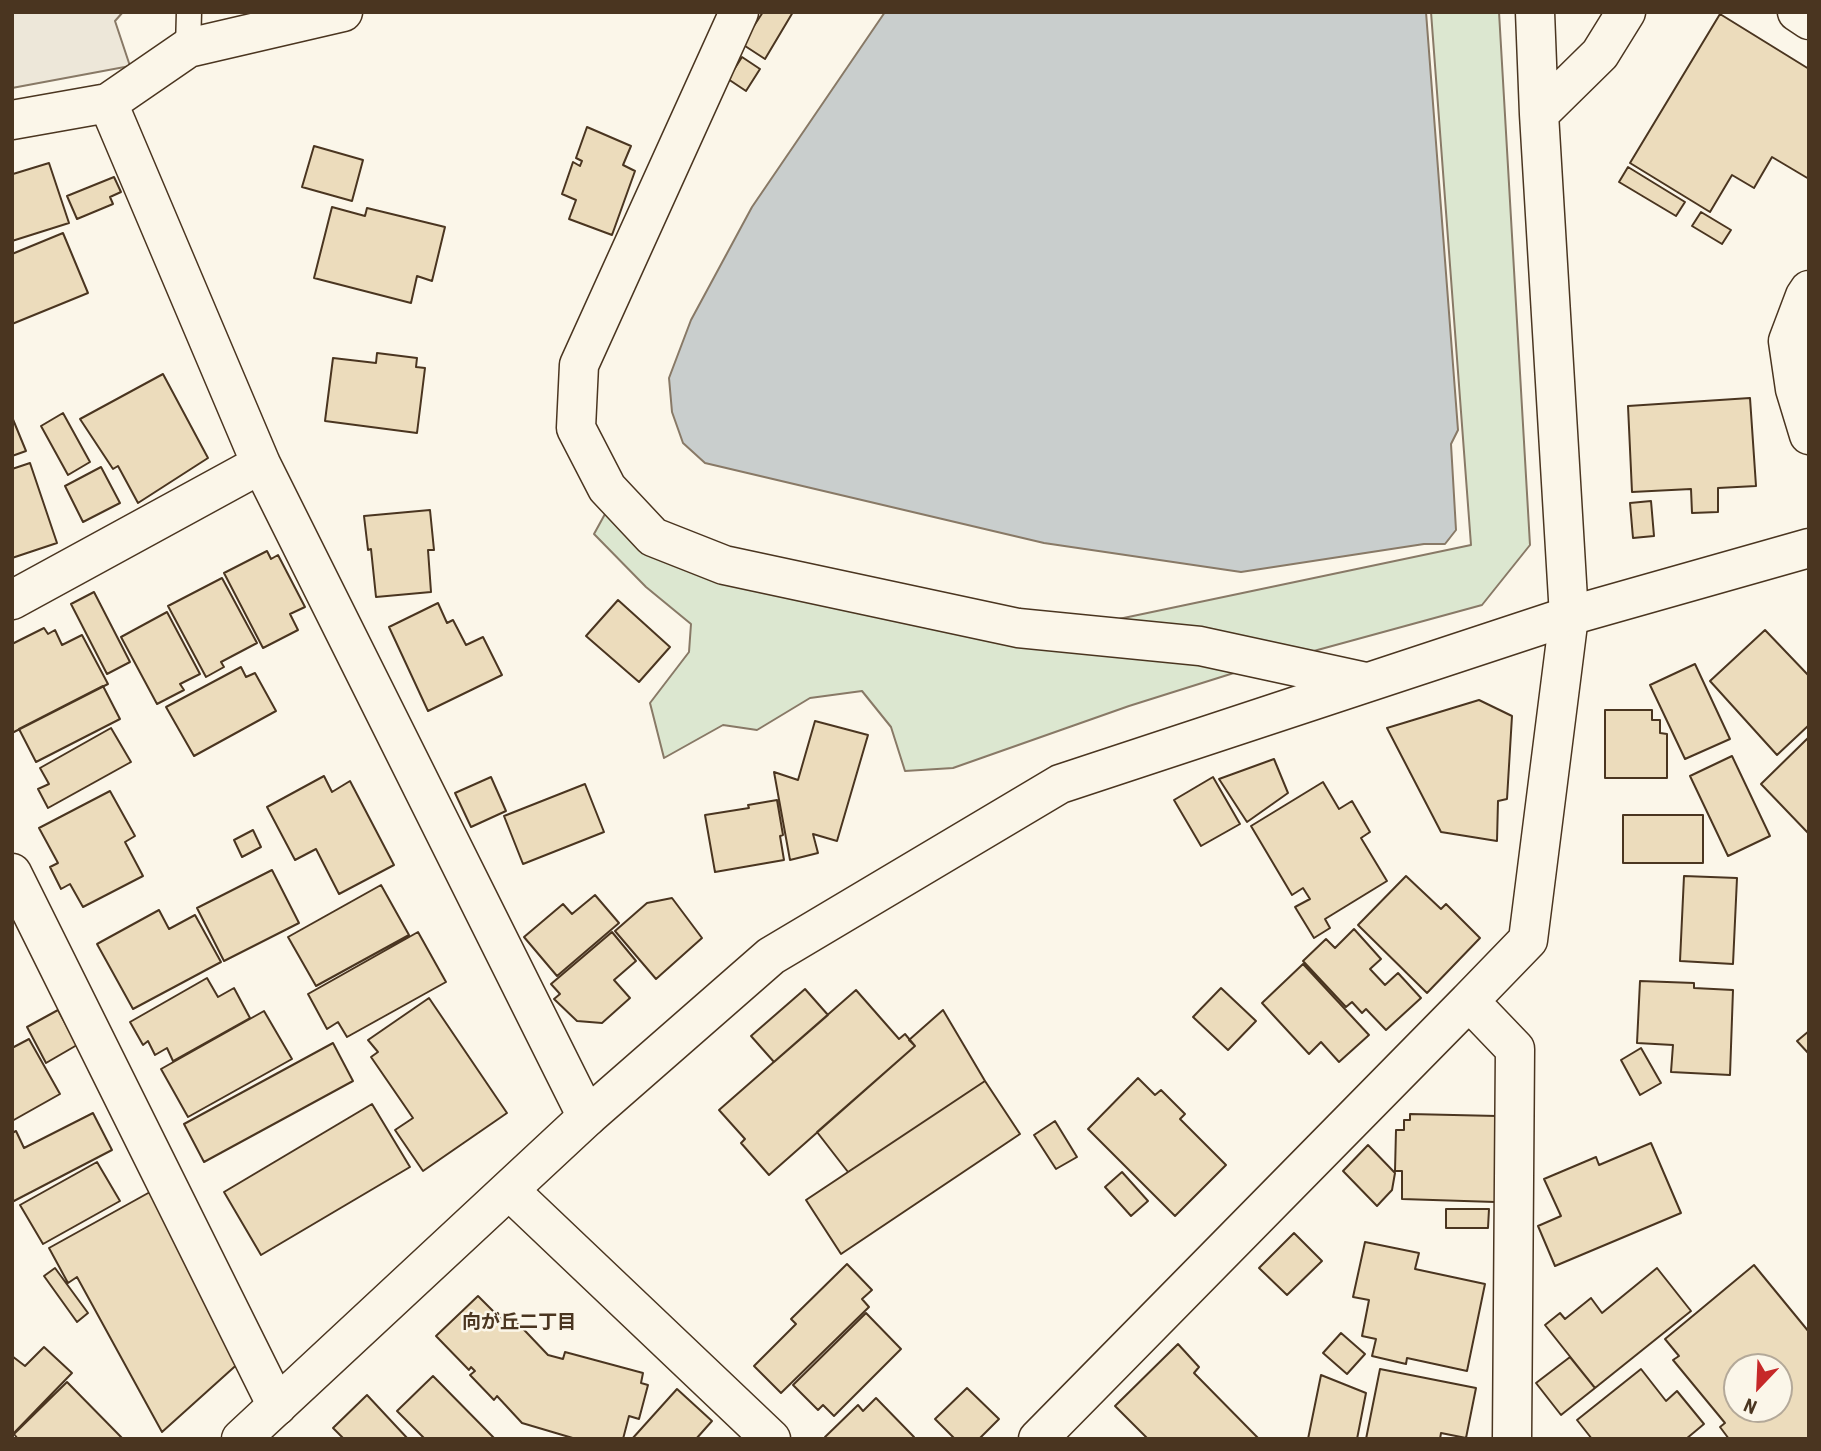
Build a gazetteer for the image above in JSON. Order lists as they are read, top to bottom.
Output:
{
  "districts": ["向が丘二丁目"],
  "north": "bottom left"
}
